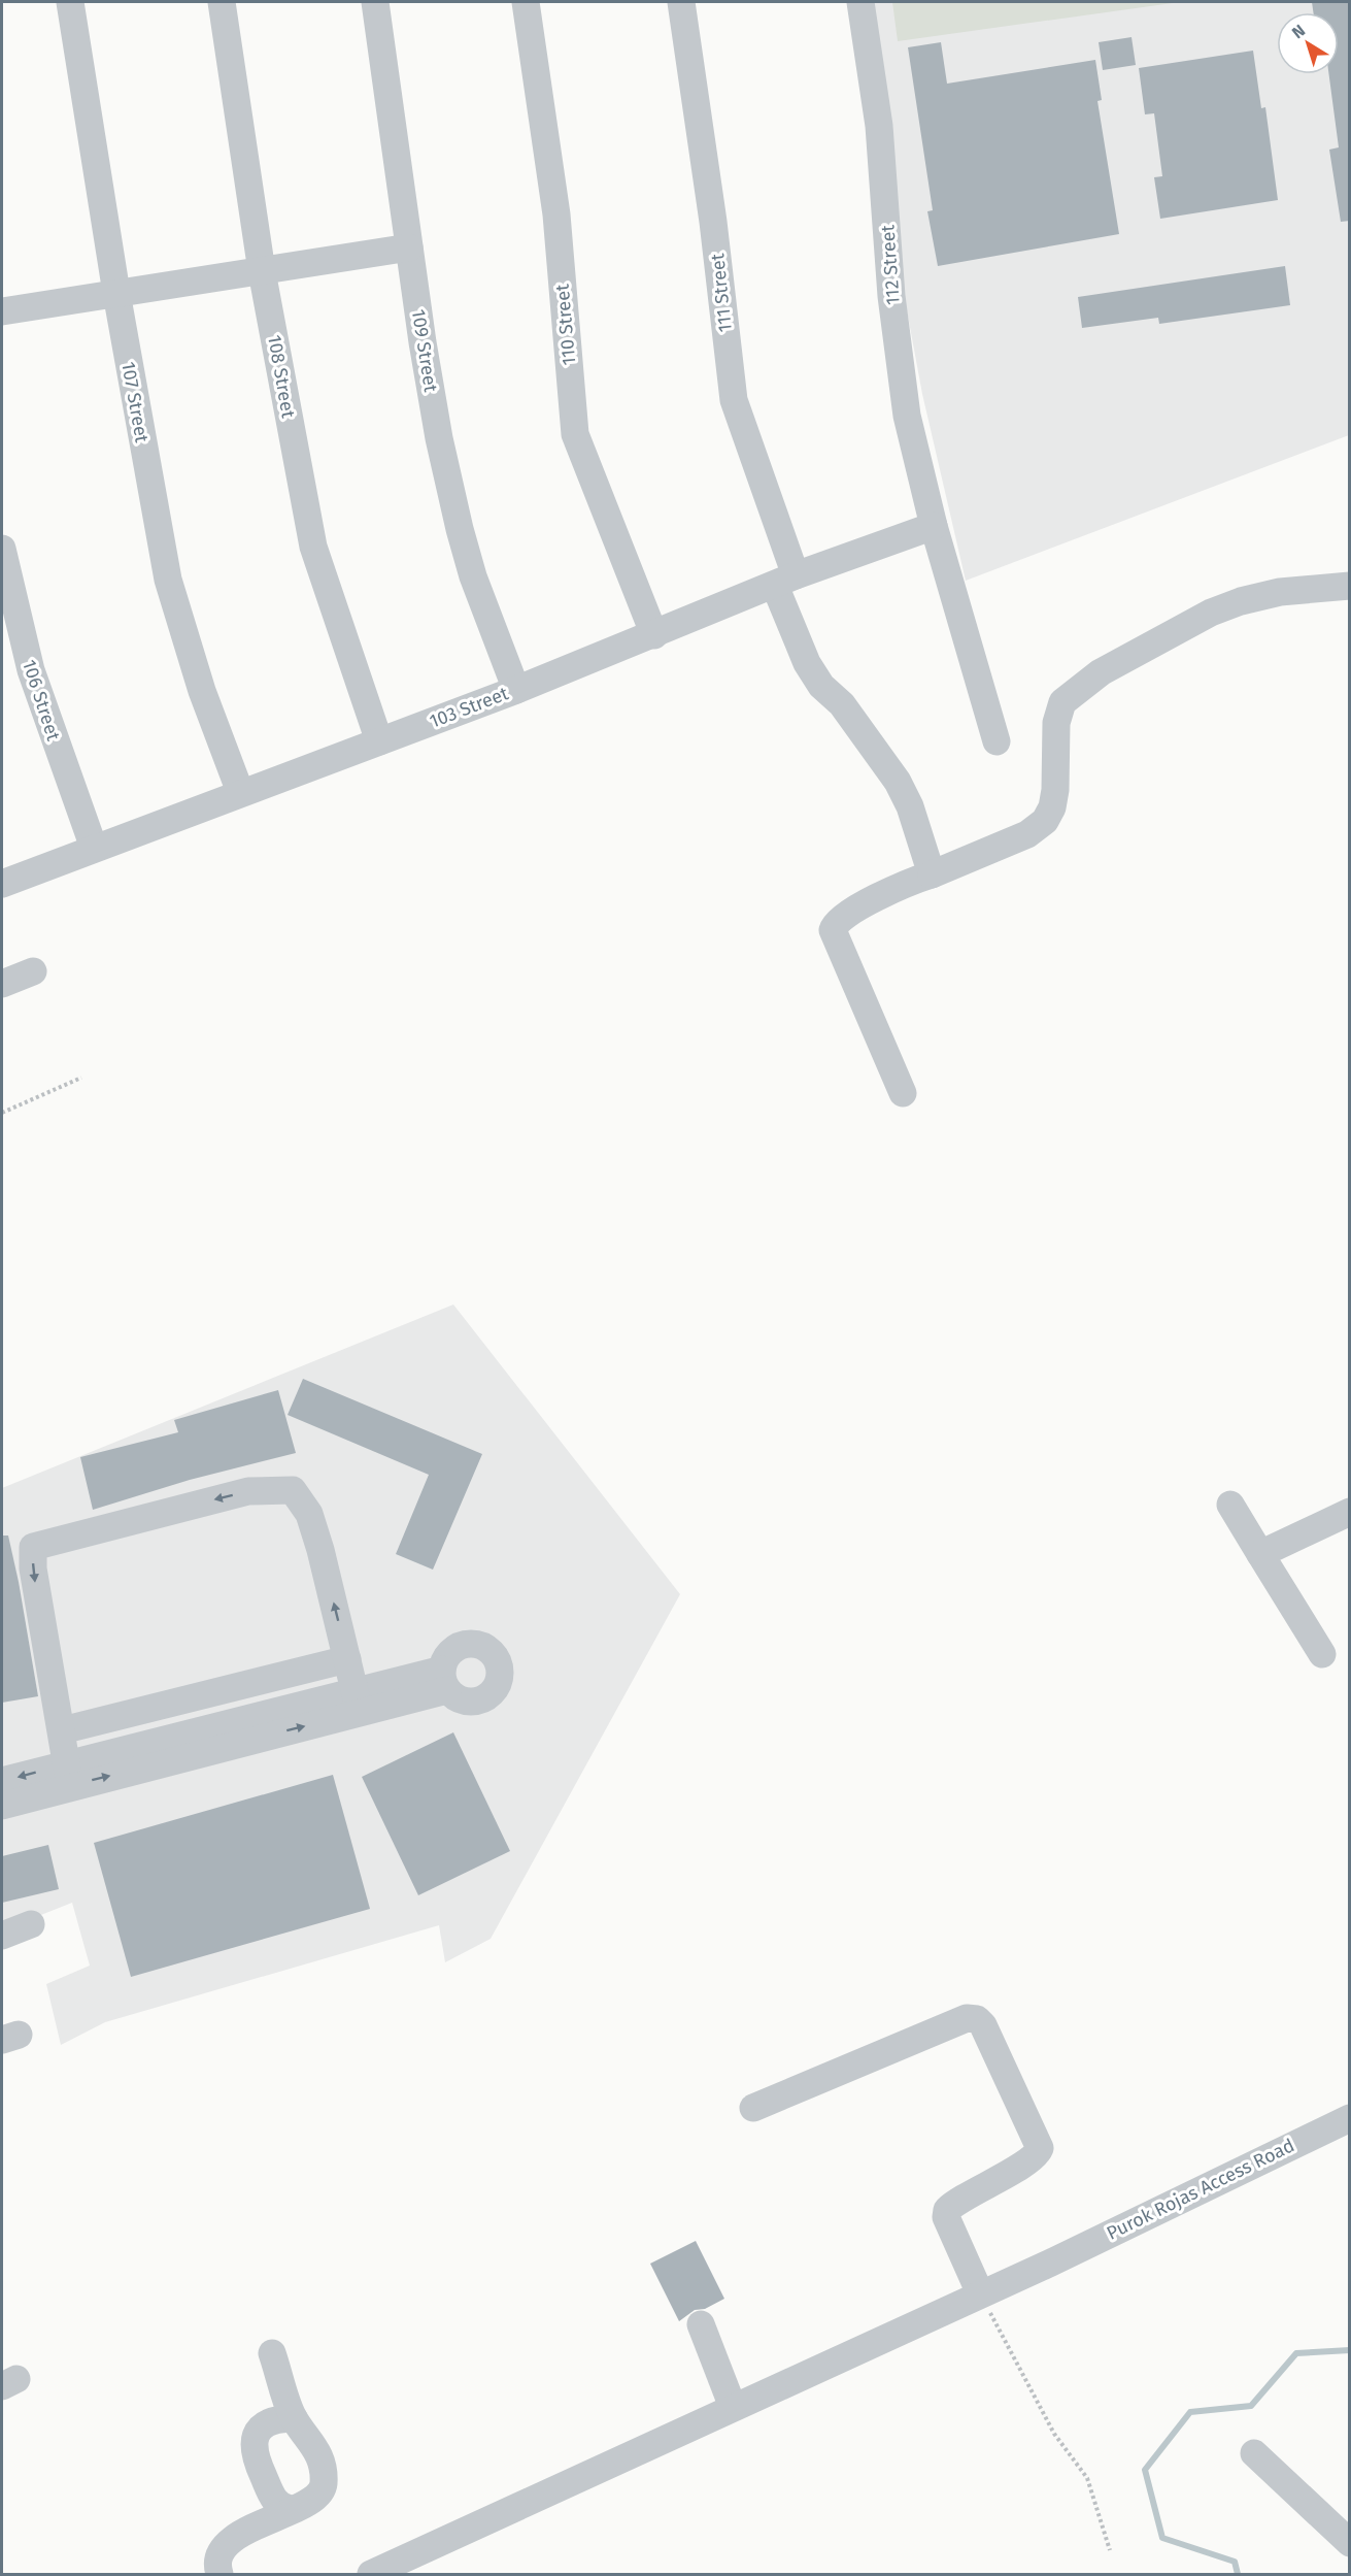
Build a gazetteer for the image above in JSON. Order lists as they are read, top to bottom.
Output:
{
  "streets": {
    "street": [
      "112 Street",
      "111 Street",
      "110 Street",
      "109 Street",
      "108 Street",
      "107 Street",
      "106 Street",
      "103 Street",
      "Purok Rojas Access Road"
    ]
  },
  "crossings": [
    ["112 Street", "103 Street"],
    ["111 Street", "103 Street"],
    ["110 Street", "103 Street"],
    ["109 Street", "103 Street"],
    ["108 Street", "103 Street"],
    ["107 Street", "103 Street"],
    ["106 Street", "103 Street"]
  ],
  "north": "top left"
}
